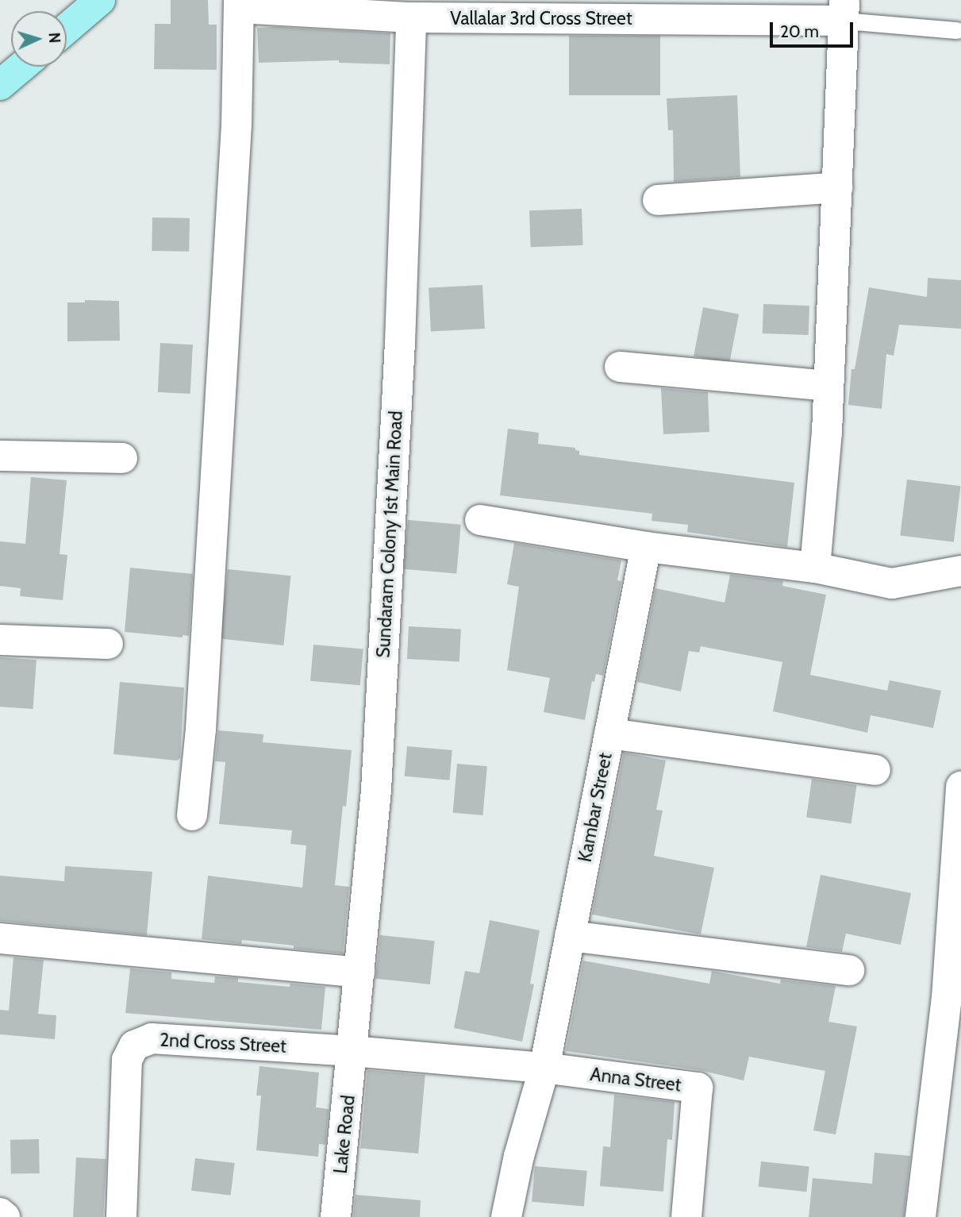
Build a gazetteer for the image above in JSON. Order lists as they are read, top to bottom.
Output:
{
  "streets": {
    "street": [
      "Vallalar 3rd Cross Street",
      "Sundaram Colony 1st Main Road",
      "Kambar Street",
      "2nd Cross Street",
      "Anna Street",
      "Lake Road"
    ]
  },
  "crossings": [
    ["Vallalar 3rd Cross Street", "Sundaram Colony 1st Main Road"],
    ["Sundaram Colony 1st Main Road", "2nd Cross Street"],
    ["Sundaram Colony 1st Main Road", "Lake Road"],
    ["Kambar Street", "2nd Cross Street"],
    ["Kambar Street", "Anna Street"],
    ["2nd Cross Street", "Anna Street"],
    ["2nd Cross Street", "Lake Road"]
  ],
  "scale_bar": "20 m",
  "north": "right"
}
